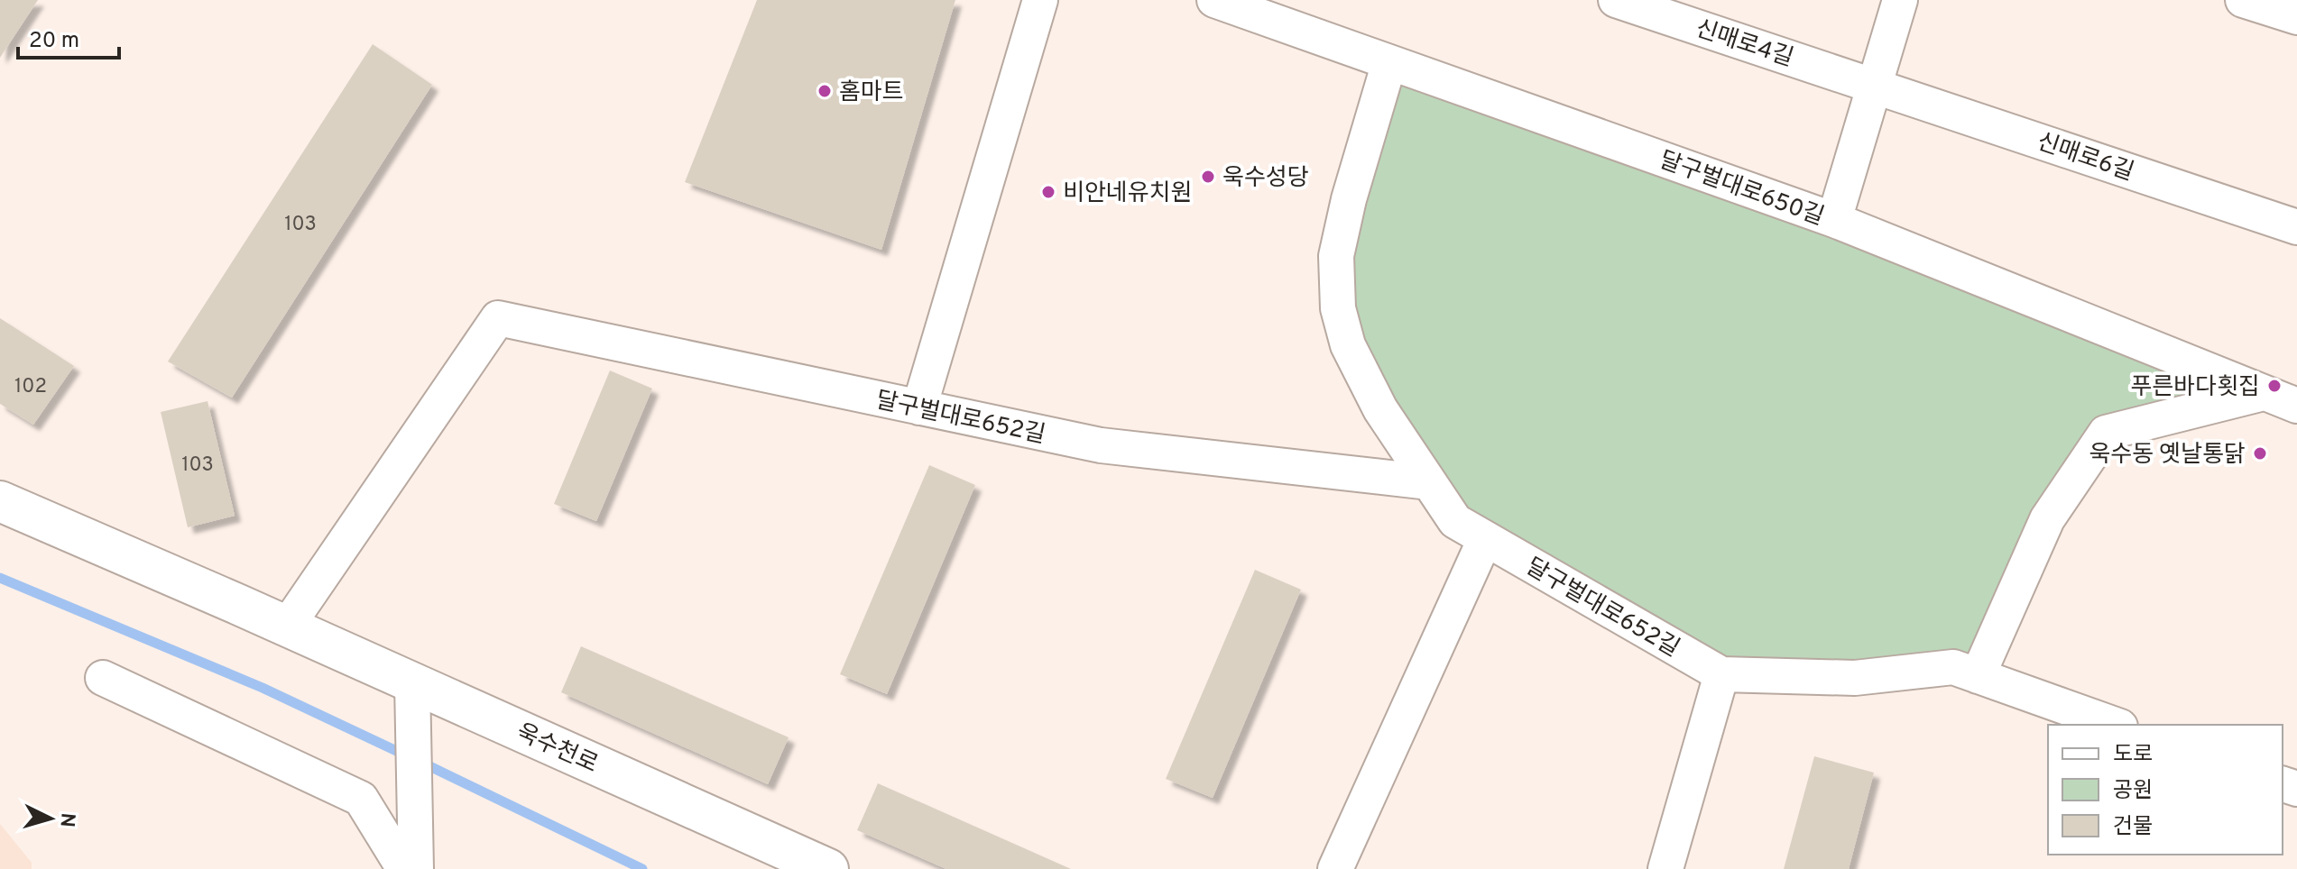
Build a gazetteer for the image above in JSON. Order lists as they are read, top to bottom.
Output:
{
  "streets": {
    "main road": ["욱수천로"],
    "street": [
      "신매로4길",
      "신매로6길",
      "달구벌대로650길",
      "달구벌대로652길"
    ]
  },
  "crossings": [
    ["신매로4길", "신매로6길"],
    ["달구벌대로650길", "달구벌대로652길"],
    ["달구벌대로652길", "욱수천로"]
  ],
  "places": [
    "홈마트",
    "욱수성당",
    "비안네유치원",
    "푸른바다횟집",
    "욱수동 옛날통닭"
  ],
  "house_numbers": ["103", "102", "103"],
  "legend": ["도로", "공원", "건물"],
  "scale_bar": "20 m",
  "north": "right"
}
